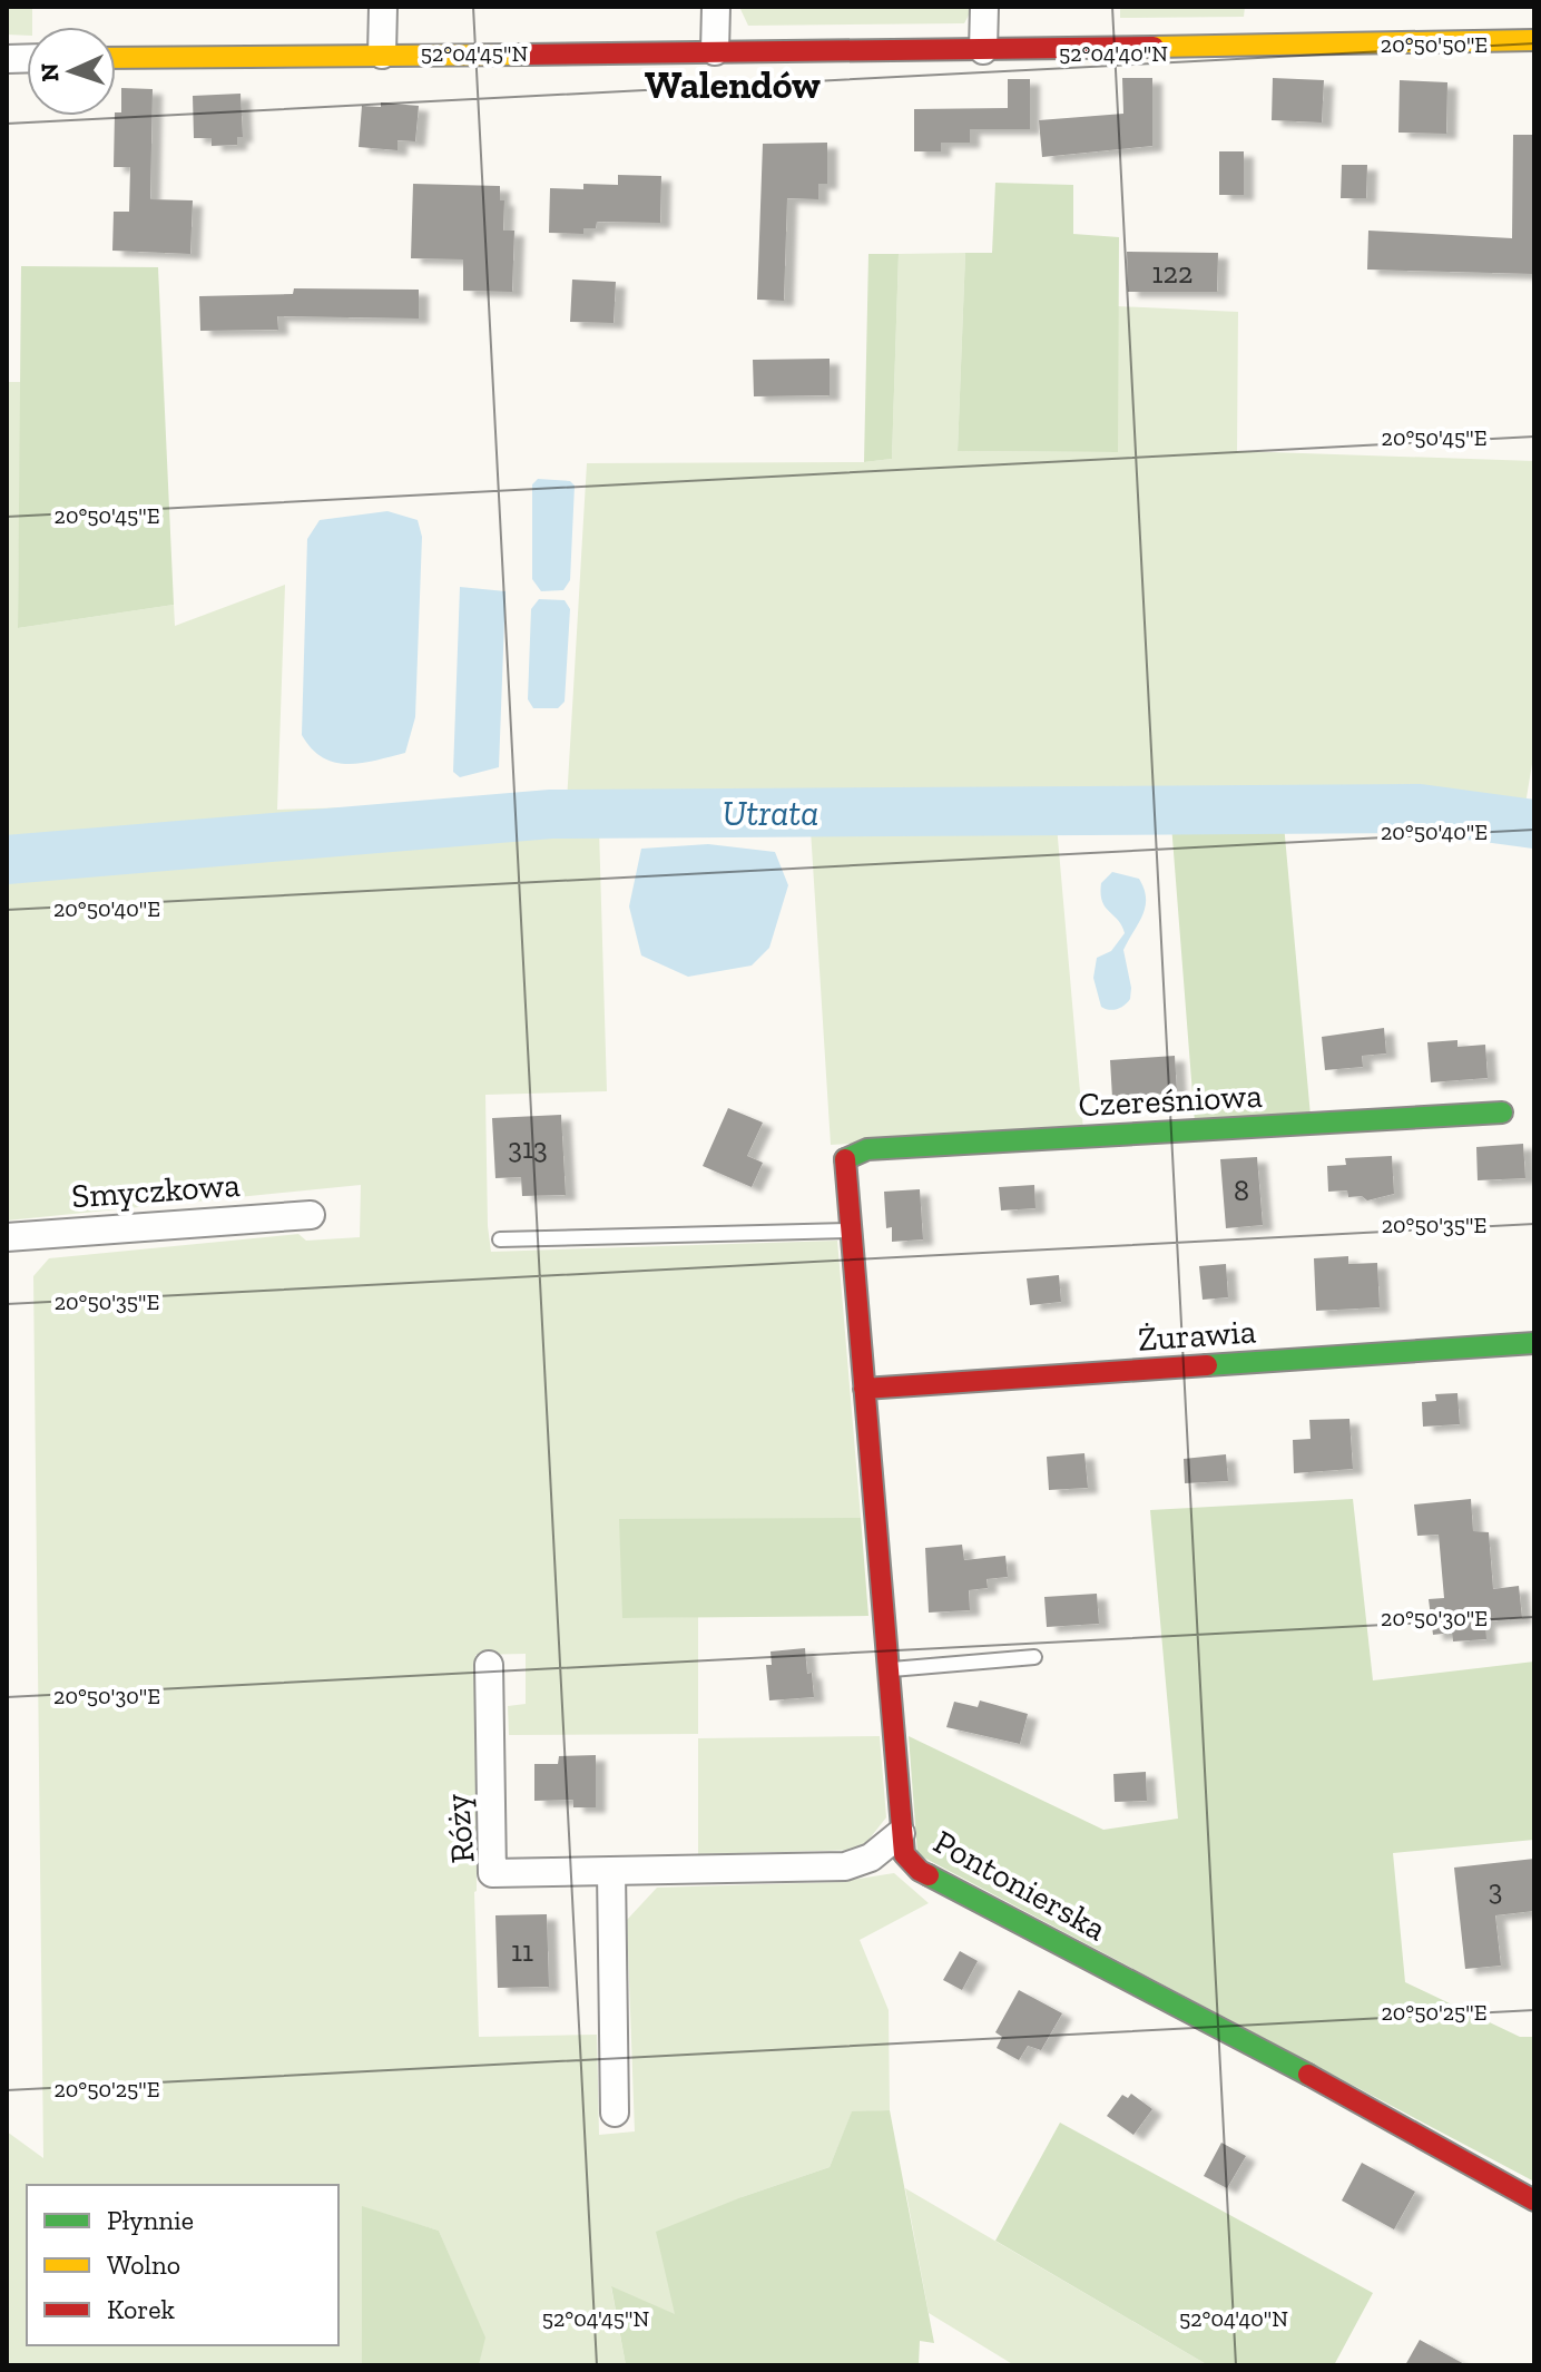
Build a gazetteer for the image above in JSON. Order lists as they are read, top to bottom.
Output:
{
  "streets": {
    "street": [
      "Czereśniowa",
      "Smyczkowa",
      "Żurawia",
      "Róży",
      "Pontonierska"
    ]
  },
  "crossings": [
    ["Czereśniowa", "Pontonierska"],
    ["Żurawia", "Pontonierska"],
    ["Róży", "Pontonierska"]
  ],
  "districts": ["Walendów"],
  "water": ["Utrata"],
  "house_numbers": [
    "122",
    "313",
    "8",
    "3",
    "11"
  ],
  "legend": ["Płynnie", "Wolno", "Korek"],
  "north": "left",
  "coordinates": [
    "20°50'50\"E",
    "52°04'45\"N",
    "52°04'40\"N",
    "20°50'45\"E",
    "20°50'40\"E",
    "20°50'35\"E",
    "20°50'30\"E",
    "20°50'25\"E"
  ]
}
